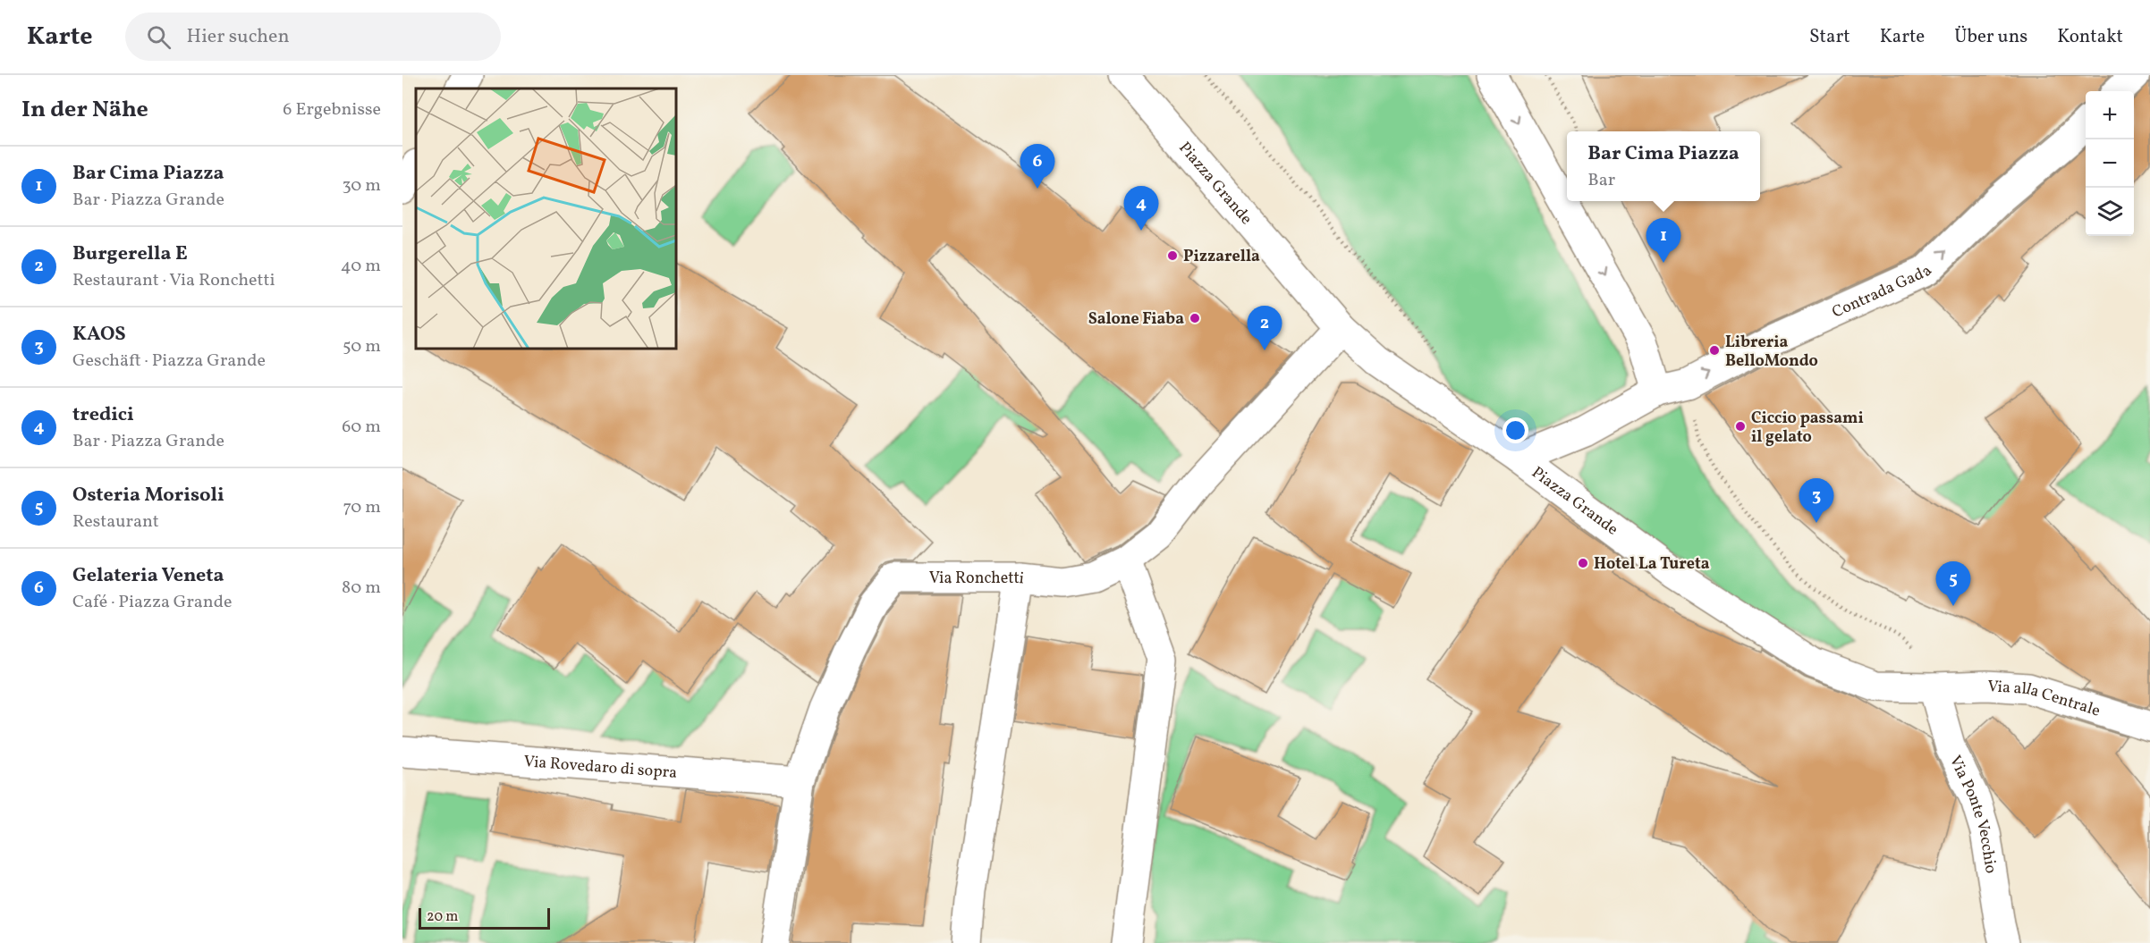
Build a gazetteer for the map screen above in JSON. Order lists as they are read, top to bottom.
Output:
{
  "streets": {
    "street": [
      "Piazza Grande",
      "Contrada Gada",
      "Via Ronchetti",
      "Via alla Centrale",
      "Via Rovedaro di sopra",
      "Via Ponte Vecchio"
    ]
  },
  "crossings": [
    ["Piazza Grande", "Contrada Gada"],
    ["Piazza Grande", "Via Ronchetti"],
    ["Piazza Grande", "Via alla Centrale"],
    ["Piazza Grande", "Via Ponte Vecchio"],
    ["Via Ronchetti", "Via Rovedaro di sopra"],
    ["Via alla Centrale", "Via Ponte Vecchio"]
  ],
  "one_way": ["Contrada Gada"],
  "places": [
    "Pizzarella",
    "Salone Fiaba",
    "Libreria BelloMondo",
    "Ciccio passami il gelato",
    "Hotel La Tureta"
  ],
  "scale_bar": "20 m",
  "page": {
    "header": "Karte",
    "search": "Hier suchen",
    "nav": [
      "Start",
      "Karte",
      "Über uns",
      "Kontakt"
    ],
    "heading": ["In der Nähe", "6 Ergebnisse"],
    "map_buttons": ["+", "−"],
    "popup": ["Bar Cima Piazza", "Bar"],
    "pins": [
      "6",
      "4",
      "1",
      "2",
      "3",
      "5"
    ],
    "list": [
      {
        "mark": "1",
        "name": "Bar Cima Piazza",
        "note": "Bar · Piazza Grande",
        "value": "30 m"
      },
      {
        "mark": "2",
        "name": "Burgerella E",
        "note": "Restaurant · Via Ronchetti",
        "value": "40 m"
      },
      {
        "mark": "3",
        "name": "KAOS",
        "note": "Geschäft · Piazza Grande",
        "value": "50 m"
      },
      {
        "mark": "4",
        "name": "tredici",
        "note": "Bar · Piazza Grande",
        "value": "60 m"
      },
      {
        "mark": "5",
        "name": "Osteria Morisoli",
        "note": "Restaurant",
        "value": "70 m"
      },
      {
        "mark": "6",
        "name": "Gelateria Veneta",
        "note": "Café · Piazza Grande",
        "value": "80 m"
      }
    ],
    "scale": "20 m"
  }
}
